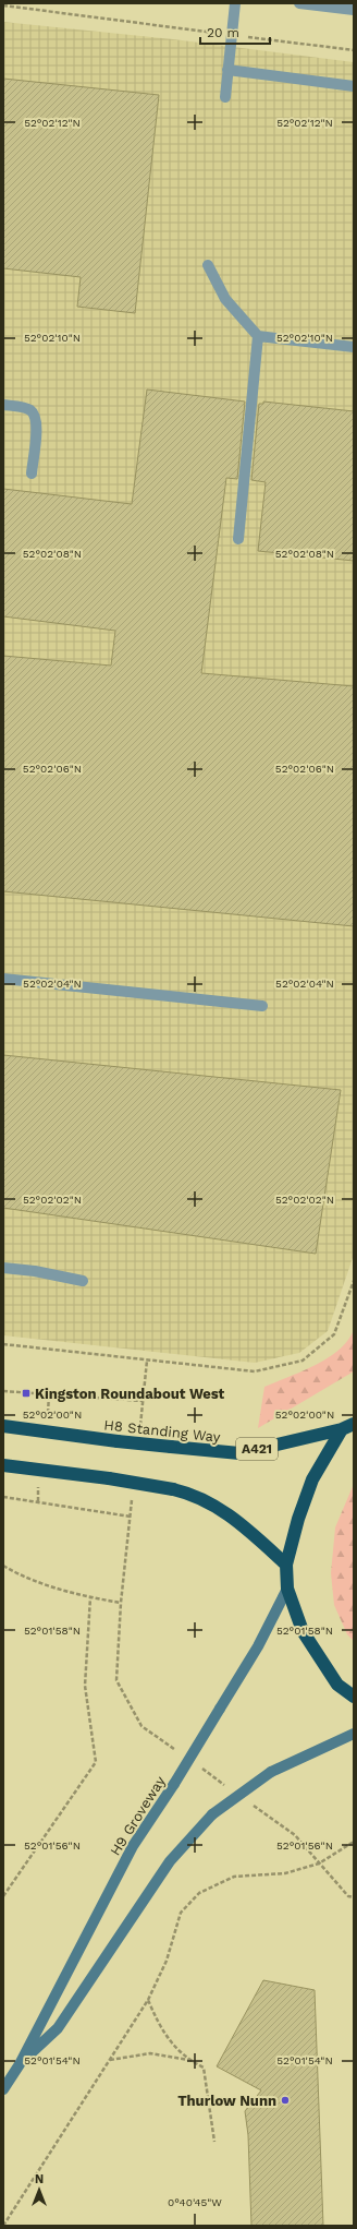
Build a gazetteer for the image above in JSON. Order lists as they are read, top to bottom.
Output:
{
  "streets": {
    "highway": ["H8 Standing Way", "A421"],
    "street": ["H9 Groveway"]
  },
  "places": {
    "transit": ["Kingston Roundabout West"],
    "other": ["Thurlow Nunn"]
  },
  "scale_bar": "20 m",
  "north": "top",
  "coordinates": [
    "52°02'12\"N",
    "52°02'10\"N",
    "52°02'08\"N",
    "52°02'06\"N",
    "52°02'04\"N",
    "52°02'02\"N",
    "52°02'00\"N",
    "52°01'58\"N",
    "52°01'56\"N",
    "52°01'54\"N",
    "0°40'45\"W"
  ]
}
